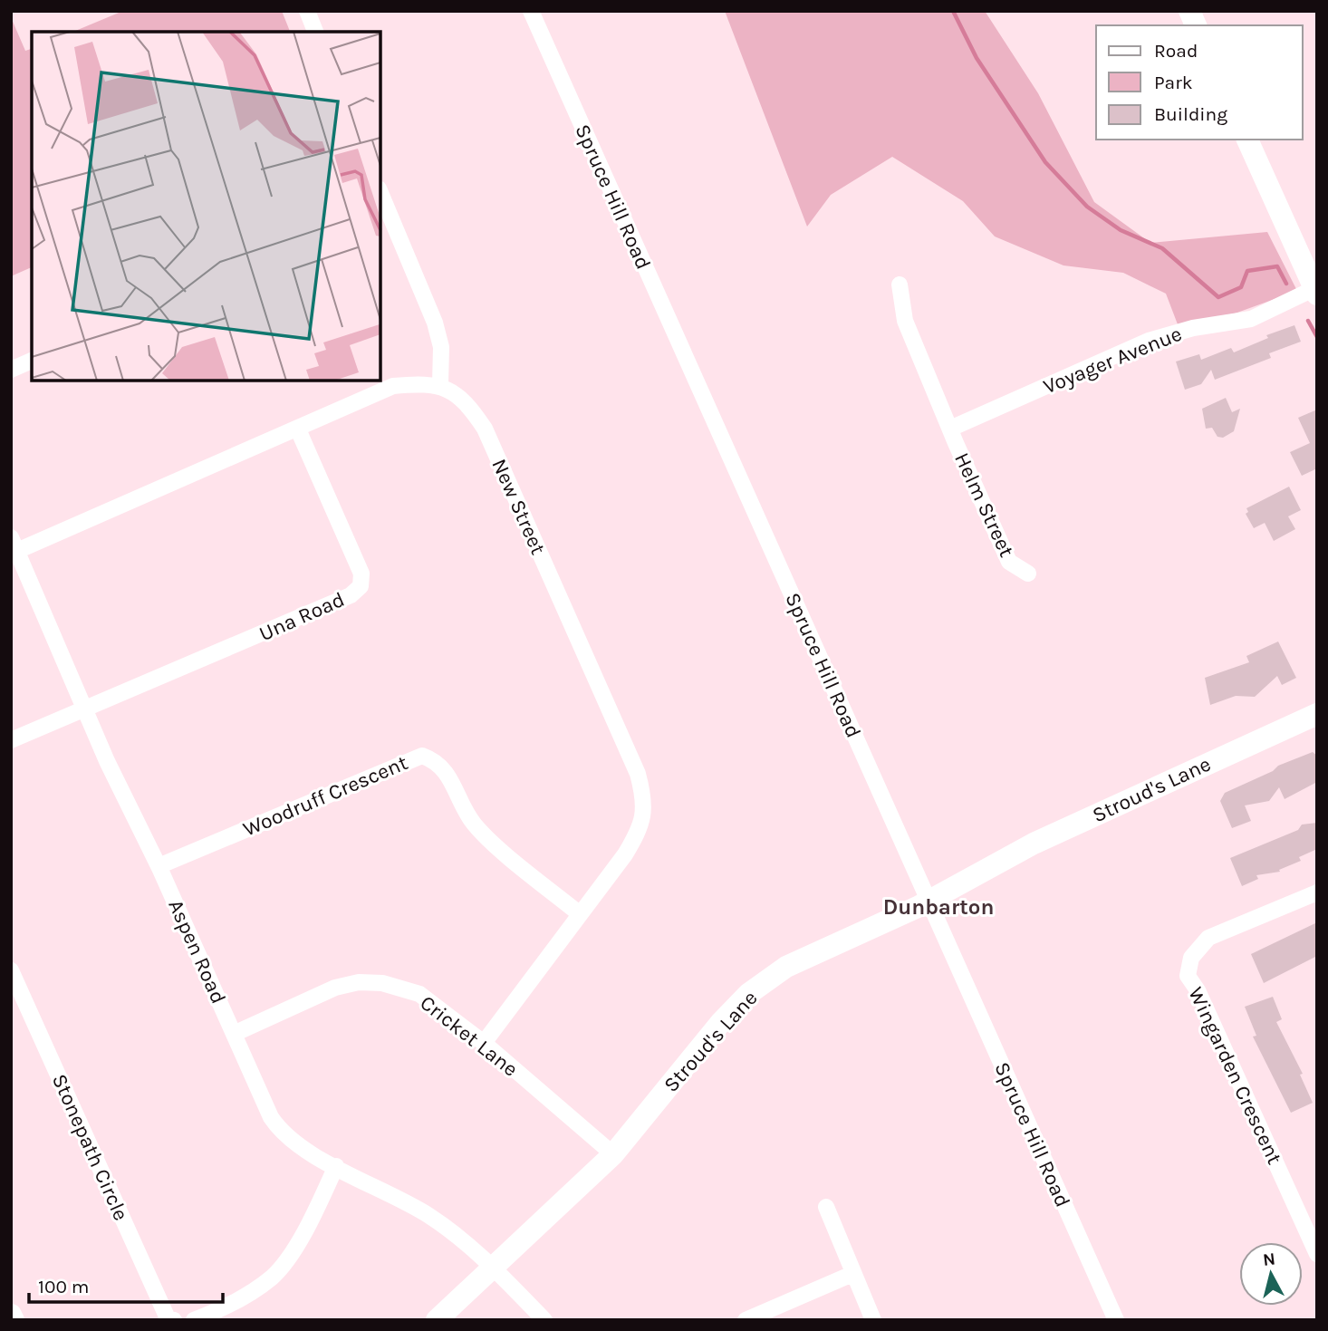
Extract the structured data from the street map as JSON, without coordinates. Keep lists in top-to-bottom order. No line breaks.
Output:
{"streets":{"street":["Spruce Hill Road","Voyager Avenue","Helm Street","New Street","Una Road","Stroud's Lane","Woodruff Crescent","Aspen Road","Cricket Lane","Wingarden Crescent","Stonepath Circle"]},"crossings":[["Spruce Hill Road","Stroud's Lane"],["Voyager Avenue","Helm Street"],["New Street","Woodruff Crescent"],["New Street","Cricket Lane"],["Una Road","Aspen Road"],["Stroud's Lane","Aspen Road"],["Stroud's Lane","Cricket Lane"],["Woodruff Crescent","Aspen Road"],["Aspen Road","Cricket Lane"]],"districts":["Dunbarton"],"legend":["Road","Park","Building"],"scale_bar":"100 m","north":"top"}
